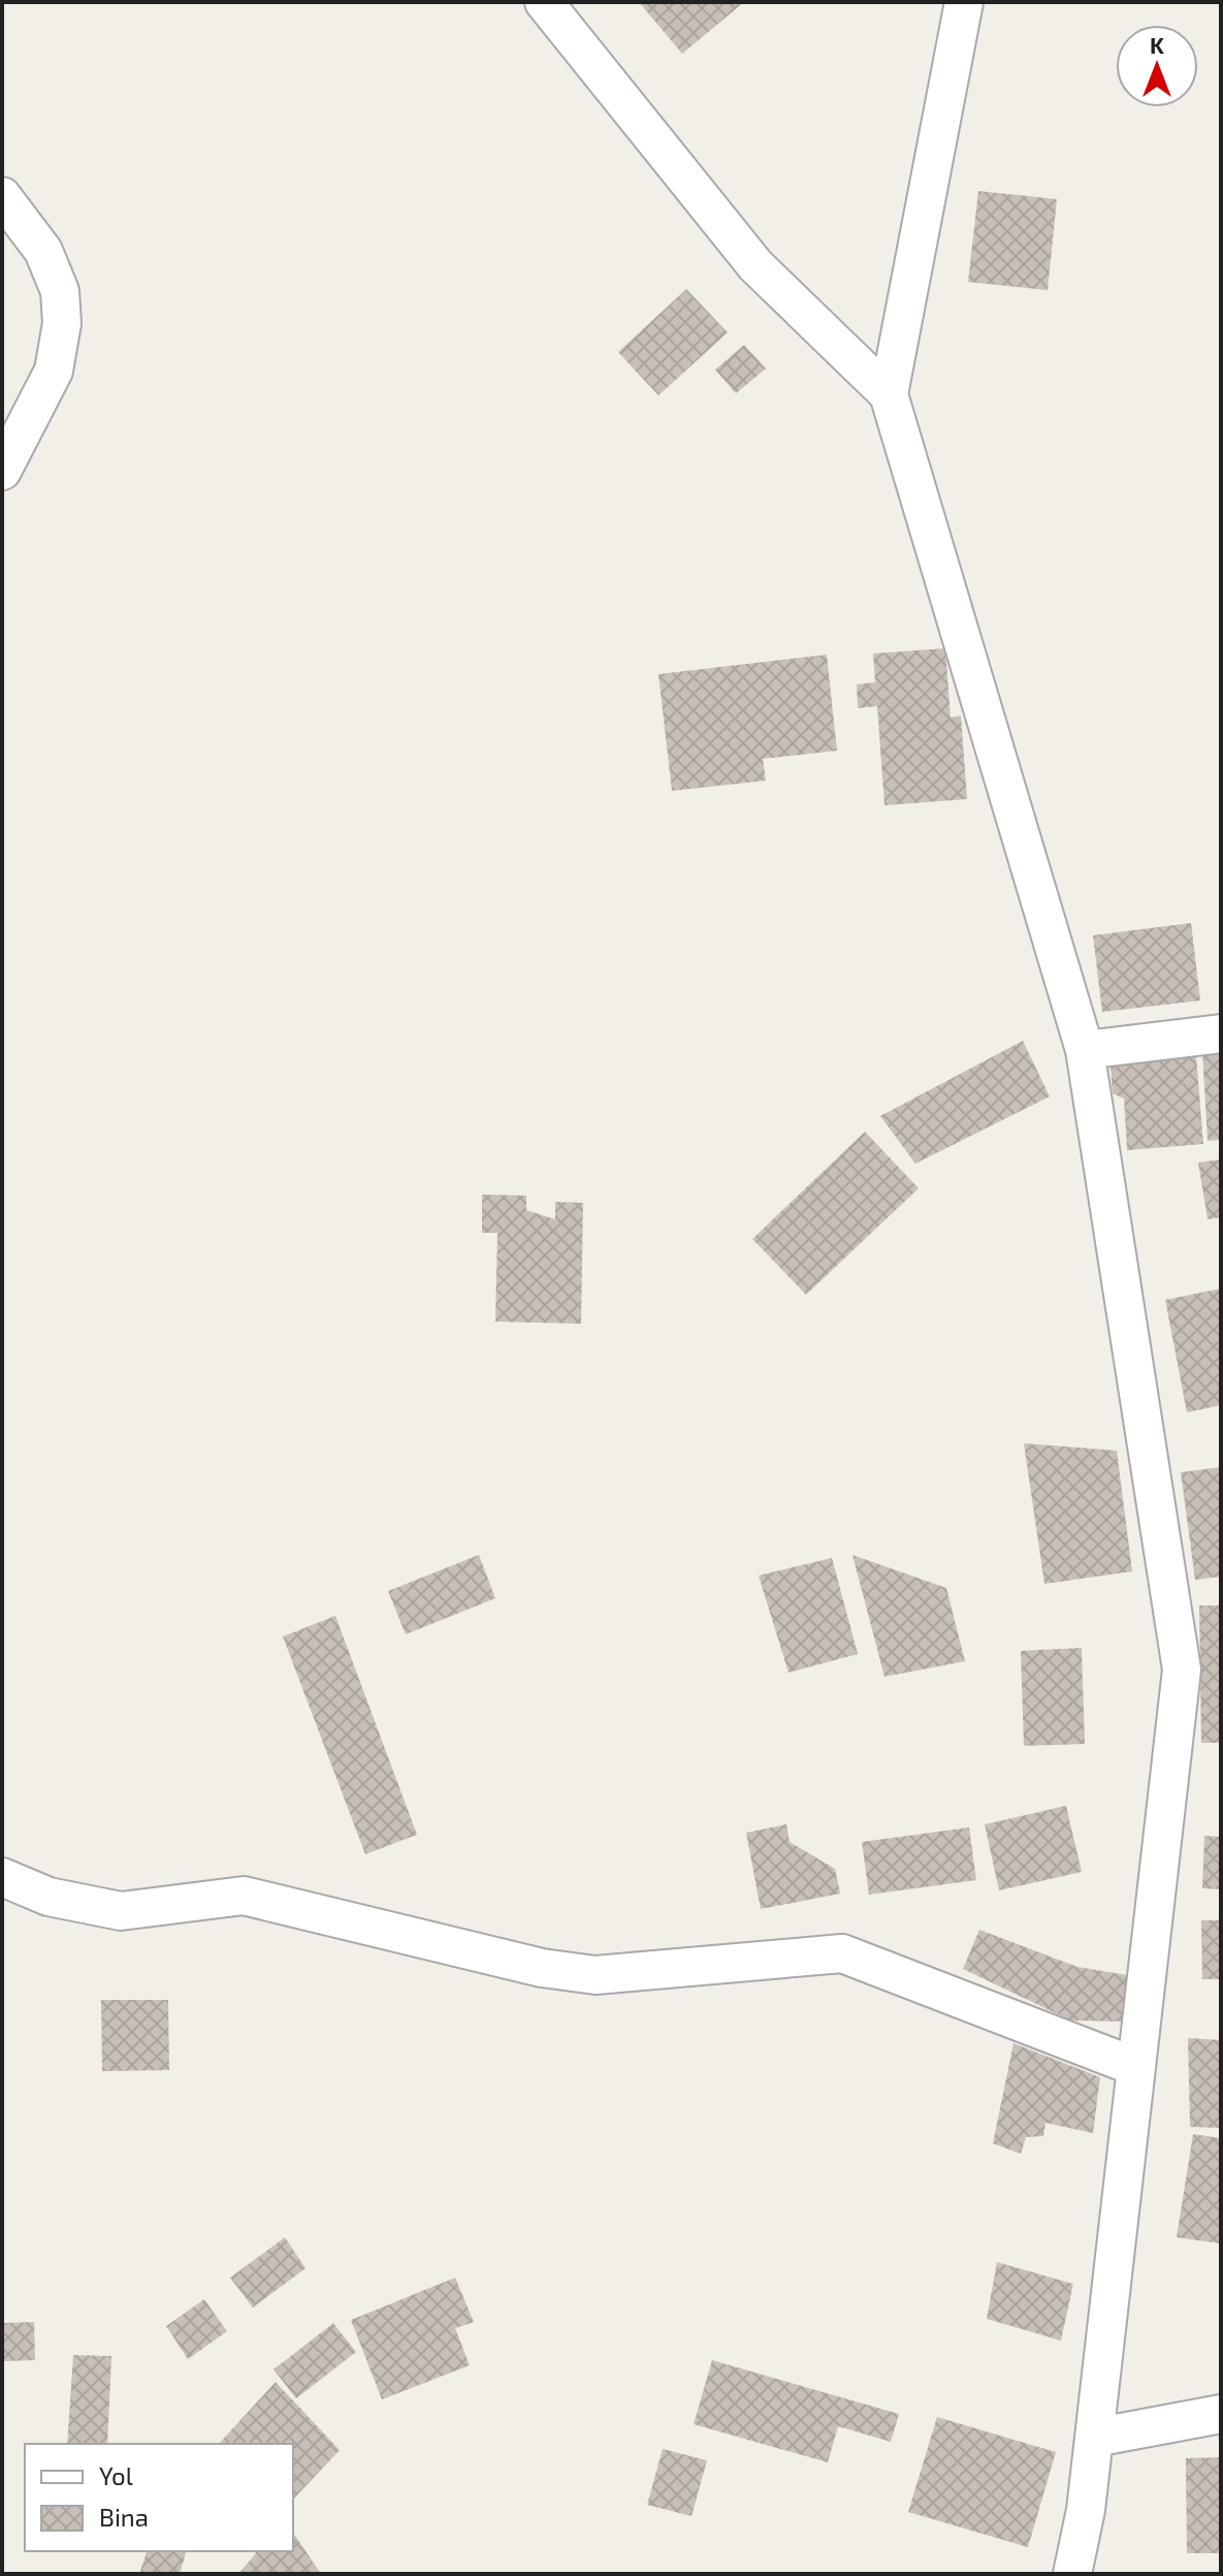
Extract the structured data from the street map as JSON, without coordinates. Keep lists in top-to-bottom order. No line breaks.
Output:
{"legend":["Yol","Bina"],"north":"top"}
